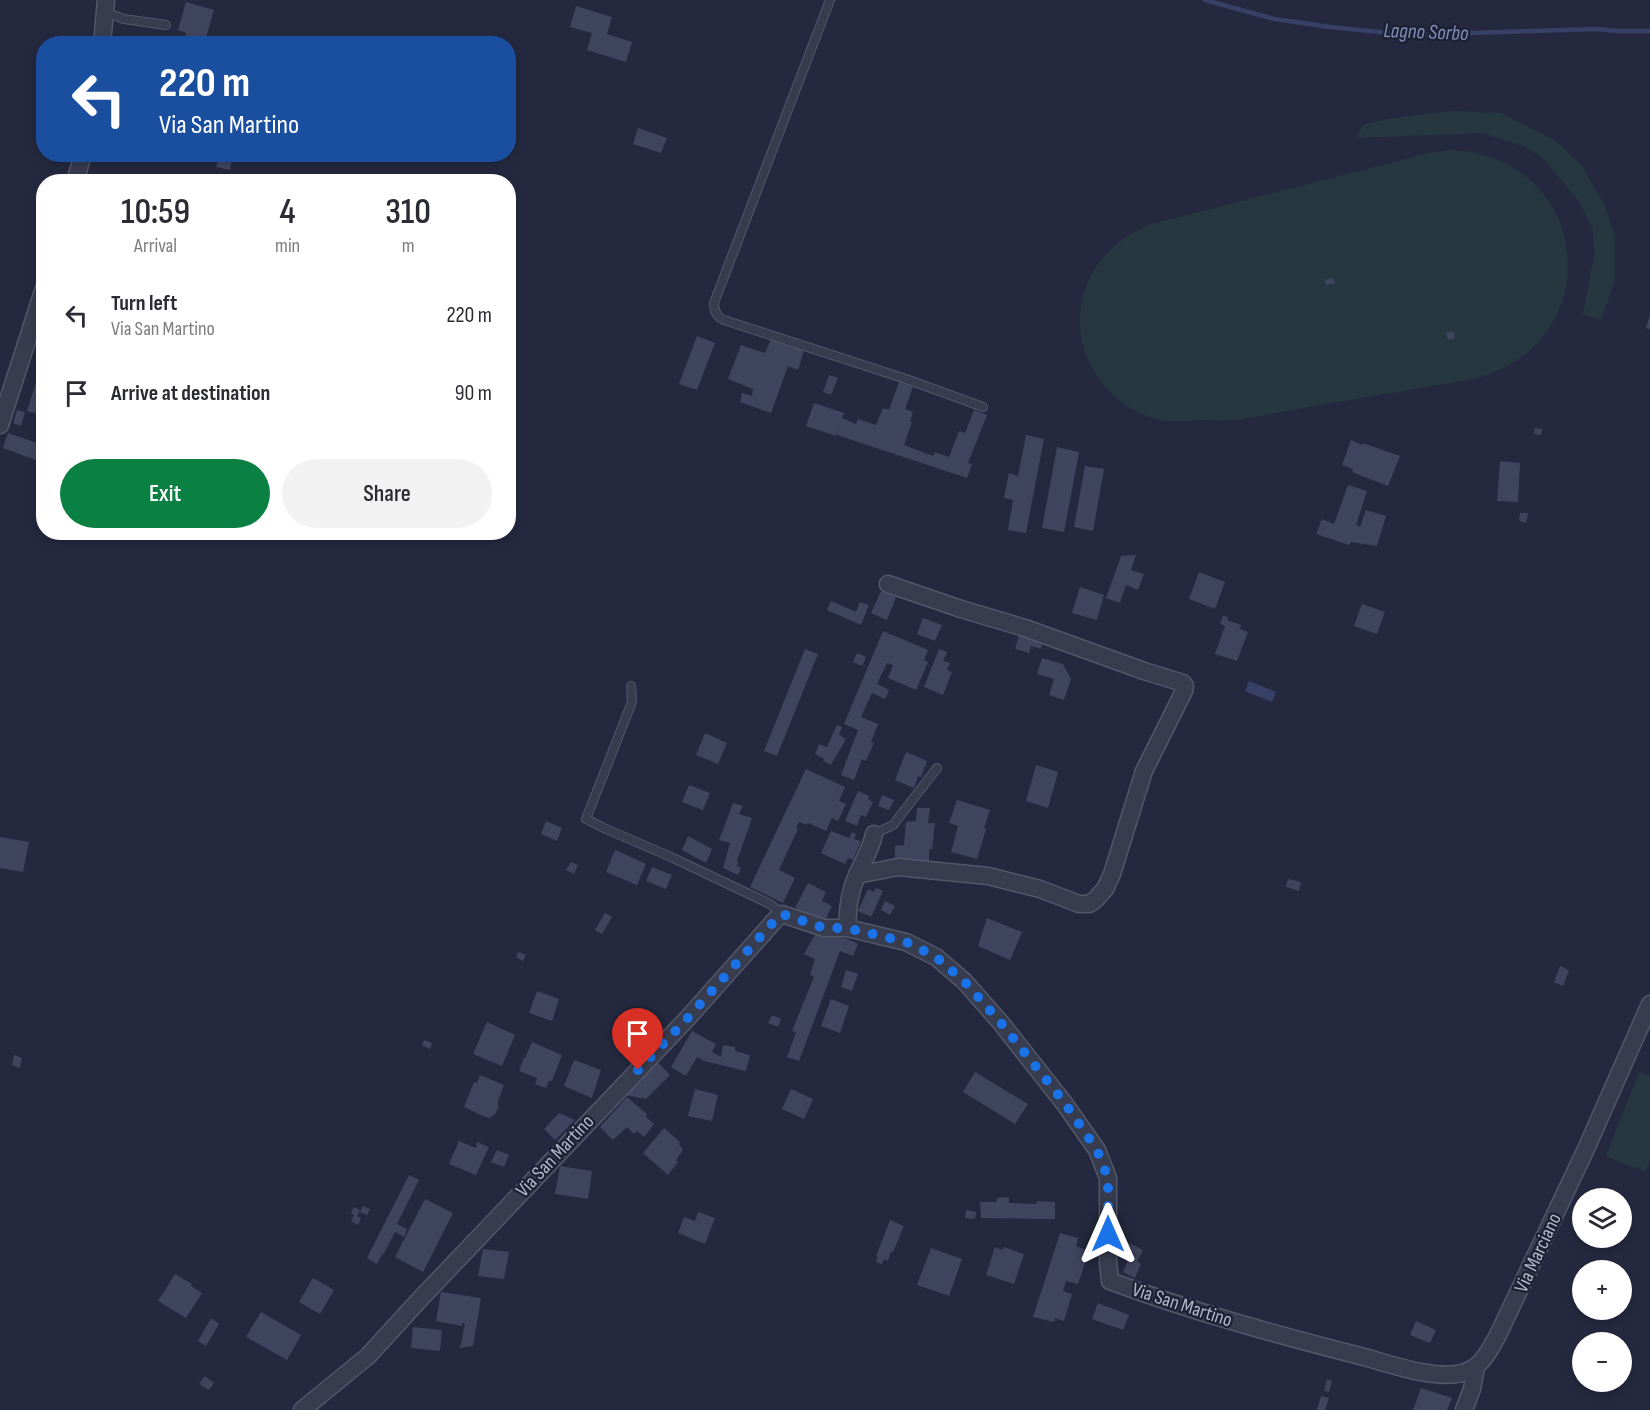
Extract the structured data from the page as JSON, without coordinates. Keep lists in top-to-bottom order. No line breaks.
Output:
{"streets":{"street":["Via San Martino","Via Marciano"]},"crossings":[["Via San Martino","Via Marciano"]],"water":["Lagno Sorbo"],"page":{"turn":["220 m","Via San Martino"],"eta":["10:59","Arrival","4","min","310","m"],"list":[{"name":"Turn left","note":"Via San Martino","value":"220 m"},{"name":"Arrive at destination","value":"90 m"}],"buttons":["Exit","Share"],"map_buttons":["+","−"]}}
